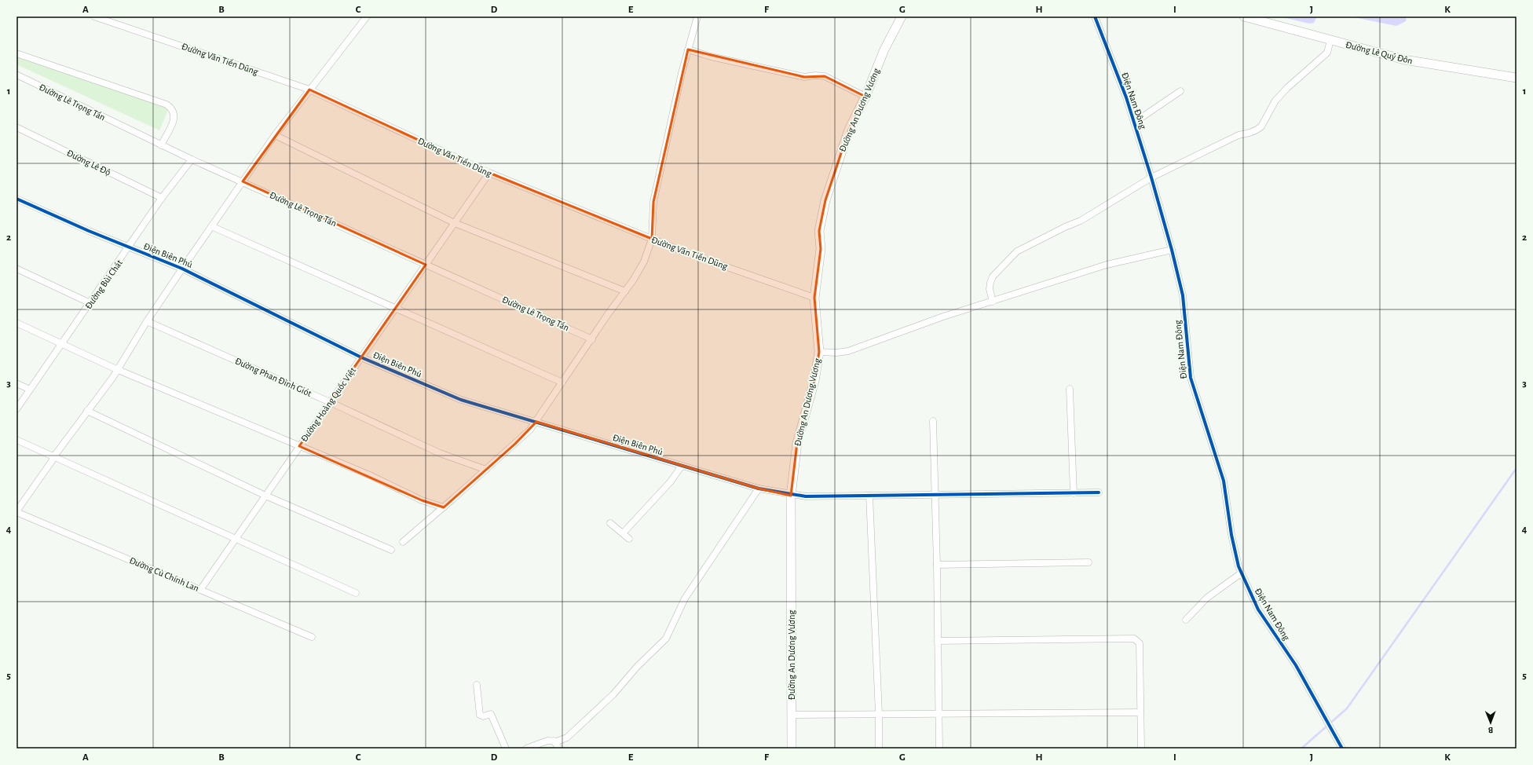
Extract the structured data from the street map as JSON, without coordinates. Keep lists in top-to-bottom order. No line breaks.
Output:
{"streets":{"main road":["Đường Lê Quý Đôn","Đường An Dương Vương"],"street":["Đường Văn Tiến Dũng","Điện Nam Đông","Đường Lê Trọng Tấn","Đường Lê Độ","Điện Biên Phủ","Đường Bùi Chát","Đường Phan Đình Giót","Đường Hoàng Quốc Việt","Đường Cù Chính Lan"]},"crossings":[["Đường Văn Tiến Dũng","Đường An Dương Vương"],["Đường Văn Tiến Dũng","Đường Hoàng Quốc Việt"],["Đường Lê Trọng Tấn","Đường Bùi Chát"],["Đường Lê Trọng Tấn","Đường Hoàng Quốc Việt"],["Đường An Dương Vương","Điện Biên Phủ"],["Đường Lê Độ","Đường Bùi Chát"],["Điện Biên Phủ","Đường Bùi Chát"],["Điện Biên Phủ","Đường Hoàng Quốc Việt"],["Đường Phan Đình Giót","Đường Hoàng Quốc Việt"],["Đường Hoàng Quốc Việt","Đường Cù Chính Lan"]],"north":"bottom","grid":{"columns":["A","B","C","D","E","F","G","H","I","J","K"],"rows":["1","2","3","4","5"]}}
